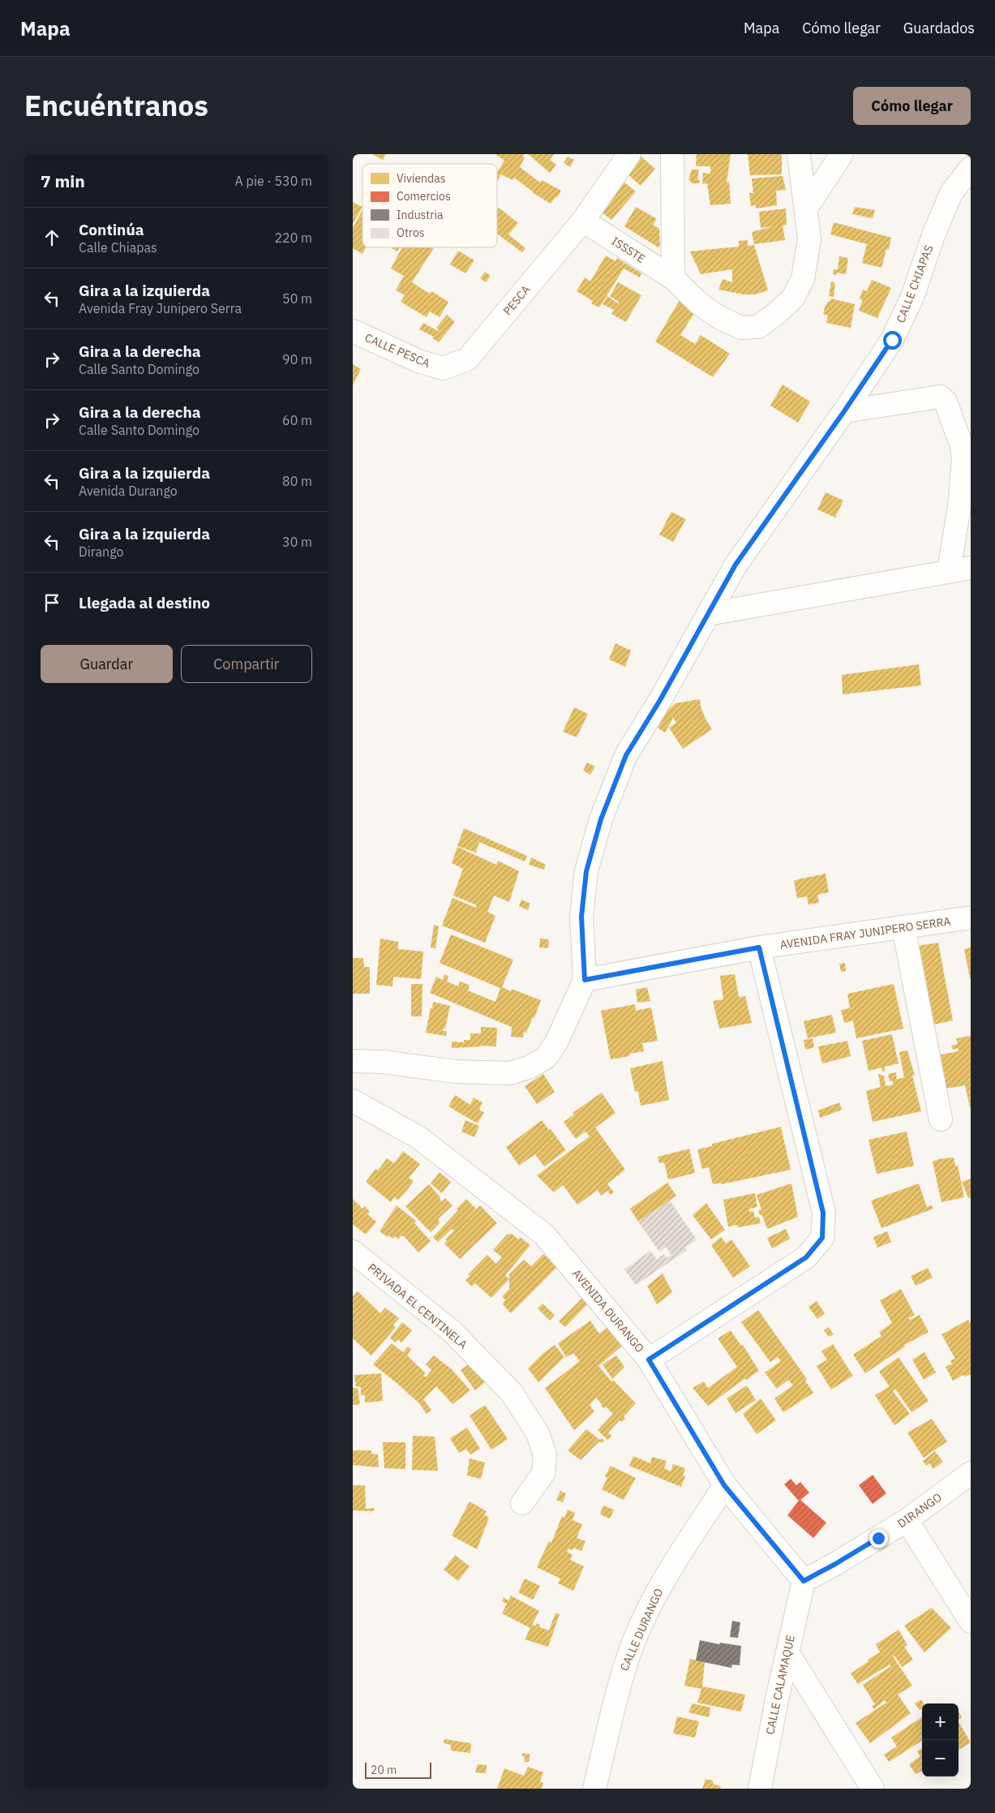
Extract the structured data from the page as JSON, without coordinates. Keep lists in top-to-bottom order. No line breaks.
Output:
{"streets":{"street":["ISSSTE","CALLE CHIAPAS","PESCA","CALLE PESCA","AVENIDA FRAY JUNIPERO SERRA","PRIVADA EL CENTINELA","AVENIDA DURANGO","DIRANGO","CALLE DURANGO","CALLE CALAMAQUE"]},"crossings":[["ISSSTE","PESCA"],["CALLE CHIAPAS","AVENIDA FRAY JUNIPERO SERRA"],["PESCA","CALLE PESCA"],["AVENIDA DURANGO","DIRANGO"],["AVENIDA DURANGO","CALLE DURANGO"],["AVENIDA DURANGO","CALLE CALAMAQUE"],["DIRANGO","CALLE CALAMAQUE"]],"legend":["Viviendas","Comercios","Industria","Otros"],"scale_bar":"20 m","page":{"header":"Mapa","nav":["Mapa","Cómo llegar","Guardados"],"title":"Encuéntranos","buttons":["Cómo llegar",["Guardar","Compartir"]],"heading":["7 min","A pie · 530 m"],"list":[["Continúa","Calle Chiapas","220 m"],["Gira a la izquierda","Avenida Fray Junipero Serra","50 m"],["Gira a la derecha","Calle Santo Domingo","90 m"],["Gira a la derecha","Calle Santo Domingo","60 m"],["Gira a la izquierda","Avenida Durango","80 m"],["Gira a la izquierda","Dirango","30 m"],"Llegada al destino"],"map_buttons":["+","−"],"scale":"20 m"}}
